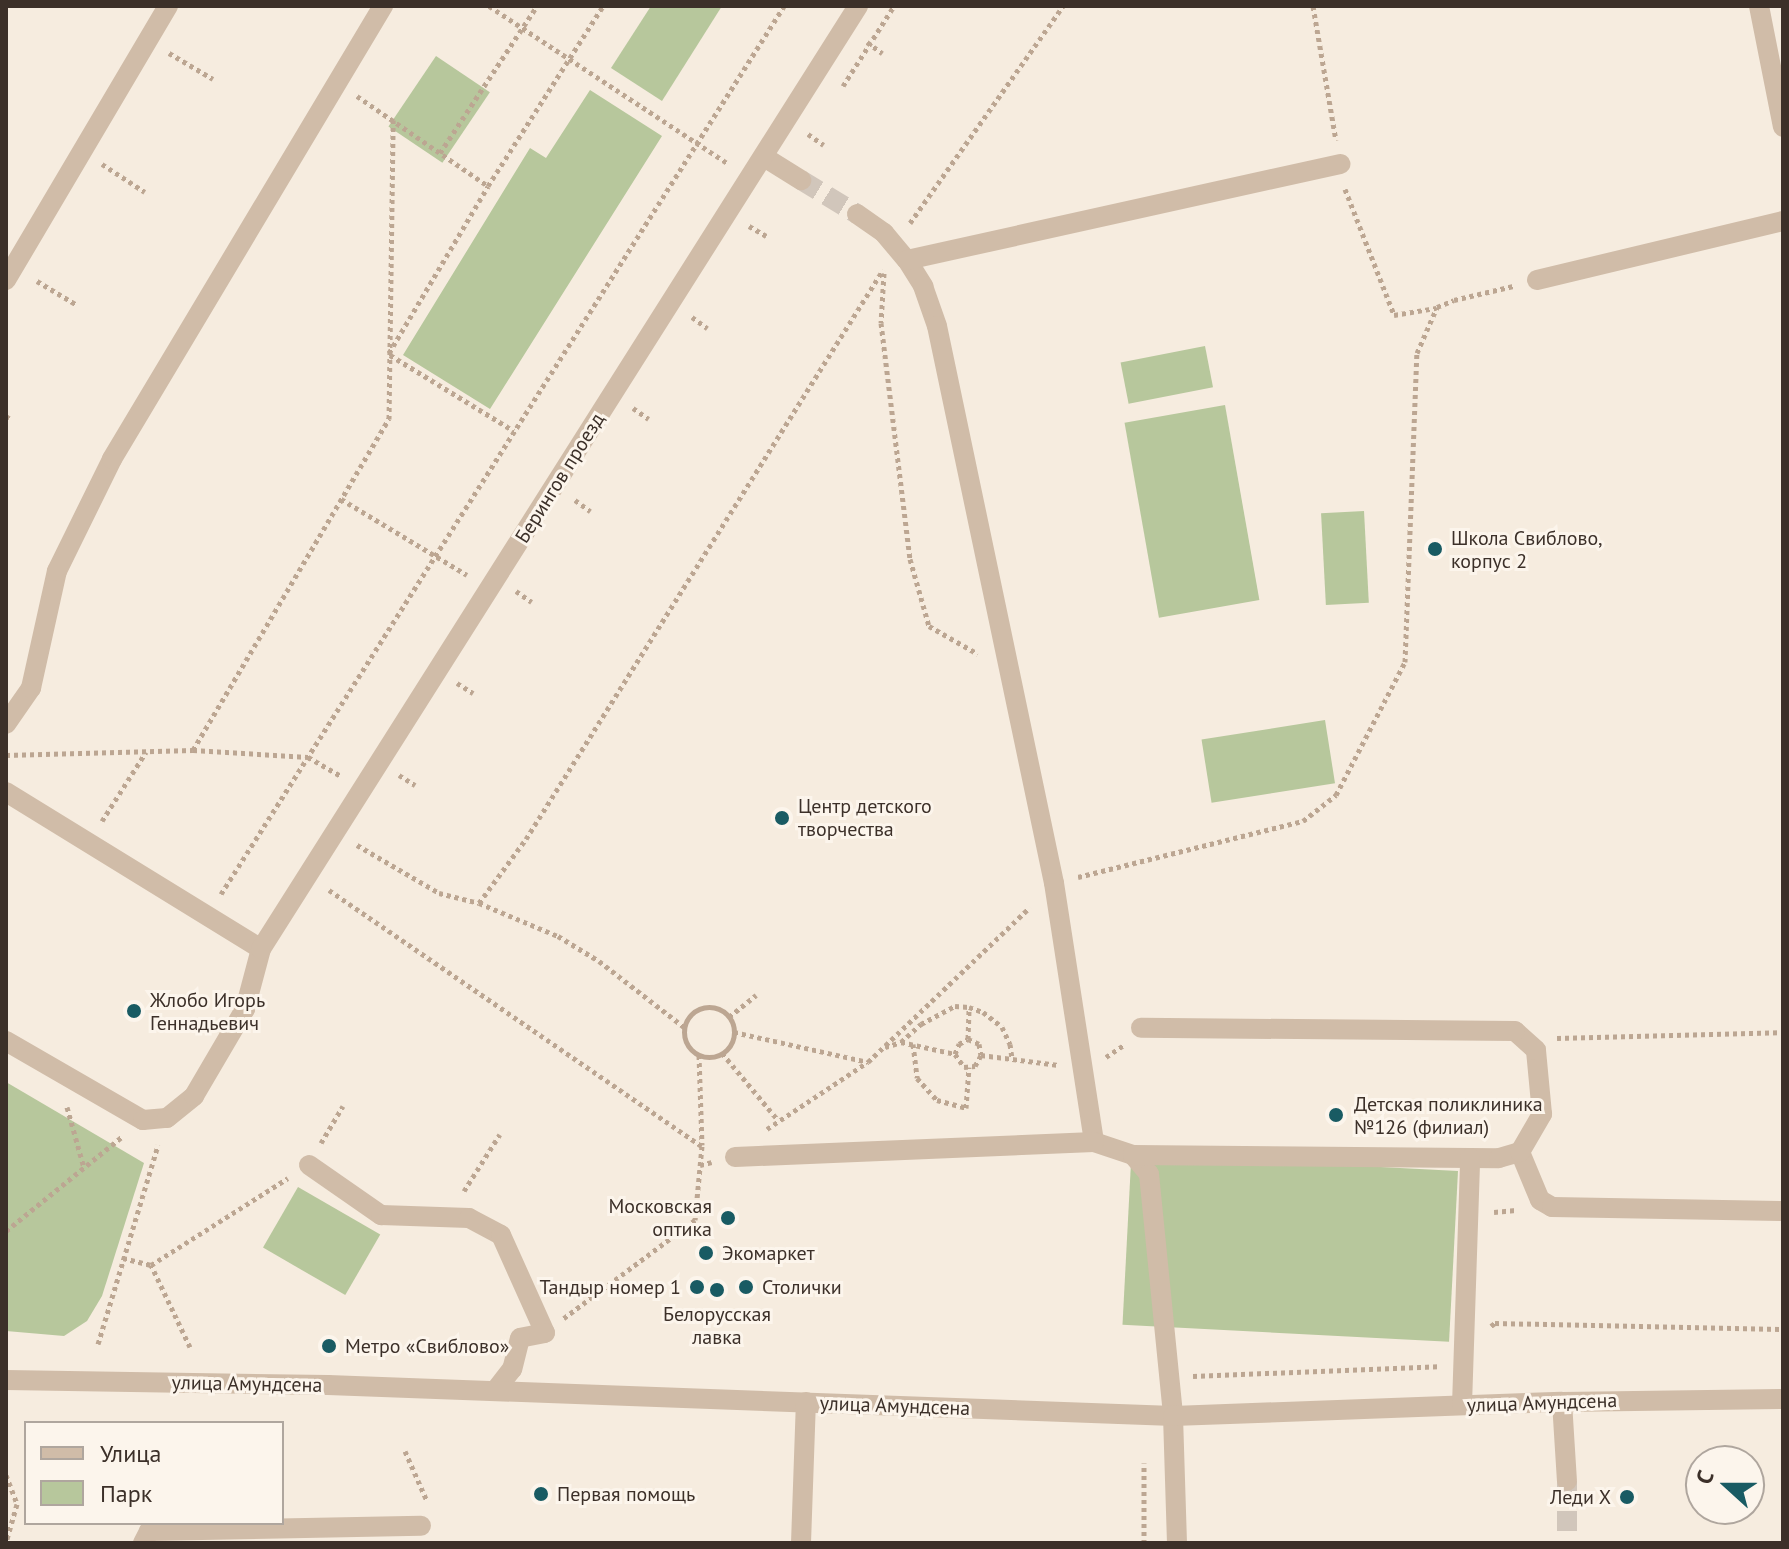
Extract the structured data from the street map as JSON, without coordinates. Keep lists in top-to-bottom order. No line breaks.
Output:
{"streets":{"street":["Берингов проезд","улица Амундсена"]},"places":["Школа Свиблово, корпус 2","Центр детского творчества","Жлобо Игорь Геннадьевич","Детская поликлиника №126 (филиал)","Московская оптика","Экомаркет","Тандыр номер 1","Столички","Белорусская лавка","Метро «Свиблово»","Первая помощь","Леди Х"],"legend":["Улица","Парк"],"north":"left"}
